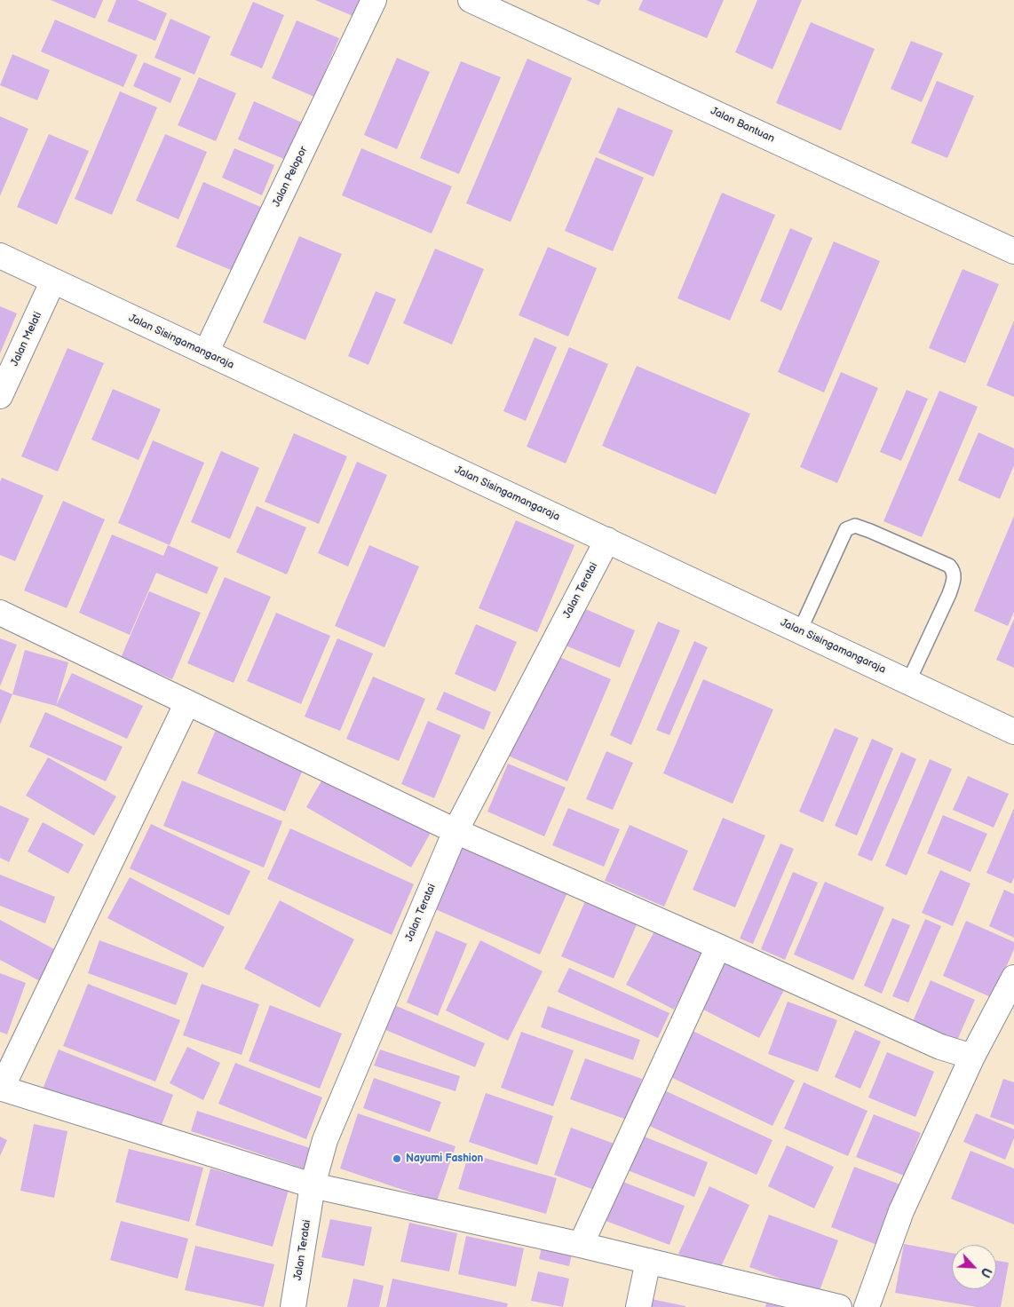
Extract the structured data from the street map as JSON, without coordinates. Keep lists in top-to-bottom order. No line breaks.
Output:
{"streets":{"main road":["Jalan Bantuan","Jalan Pelopor","Jalan Melati","Jalan Sisingamangaraja","Jalan Teratai"]},"crossings":[["Jalan Pelopor","Jalan Sisingamangaraja"],["Jalan Melati","Jalan Sisingamangaraja"],["Jalan Sisingamangaraja","Jalan Teratai"]],"places":["Nayumi Fashion"],"north":"bottom right"}
